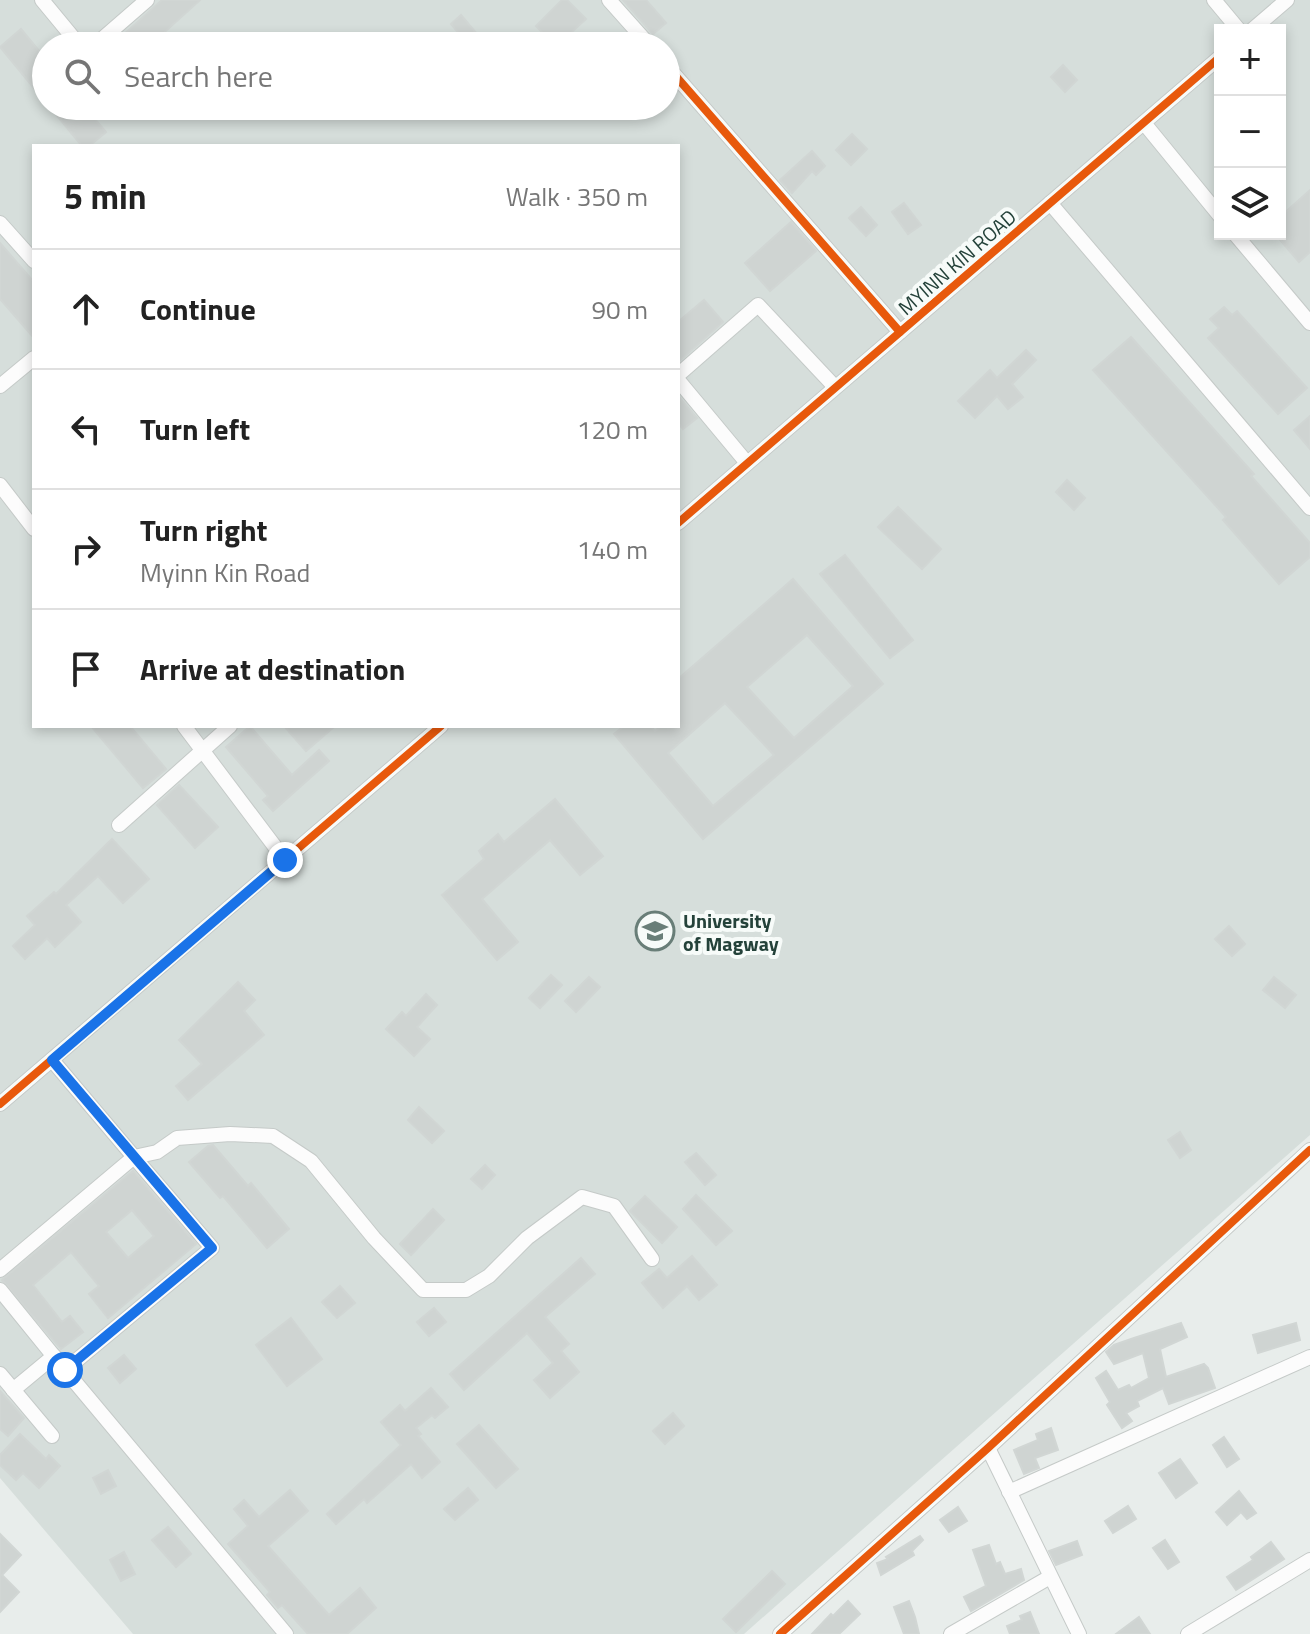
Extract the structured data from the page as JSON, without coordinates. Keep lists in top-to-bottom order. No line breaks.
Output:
{"streets":{"street":["MYINN KIN ROAD"]},"places":{"school or university":["University of Magway"]},"page":{"map_buttons":["+","−"],"search":"Search here","heading":["5 min","Walk · 350 m"],"list":[["Continue","90 m"],["Turn left","120 m"],["Turn right","Myinn Kin Road","140 m"],"Arrive at destination"]}}
